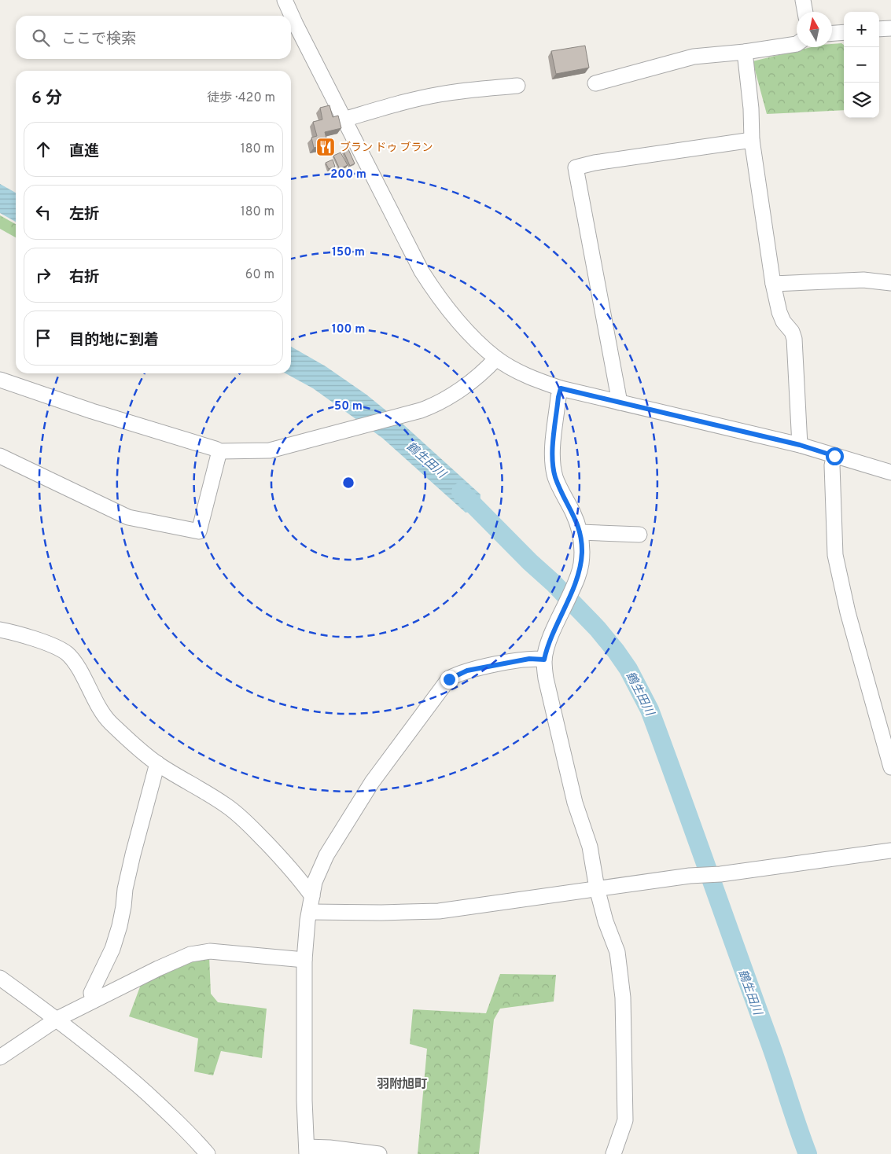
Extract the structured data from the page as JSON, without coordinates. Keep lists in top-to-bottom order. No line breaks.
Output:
{"districts":["羽附旭町"],"water":["鶴生田川"],"places":{"restaurant":["ブラン ドゥ ブラン"]},"north":"top","page":{"map_buttons":["+","−"],"search":"ここで検索","heading":["6 分","徒歩 · 420 m"],"list":[["直進","180 m"],["左折","180 m"],["右折","60 m"],"目的地に到着"]},"rings":["200 m","150 m","100 m","50 m"]}
